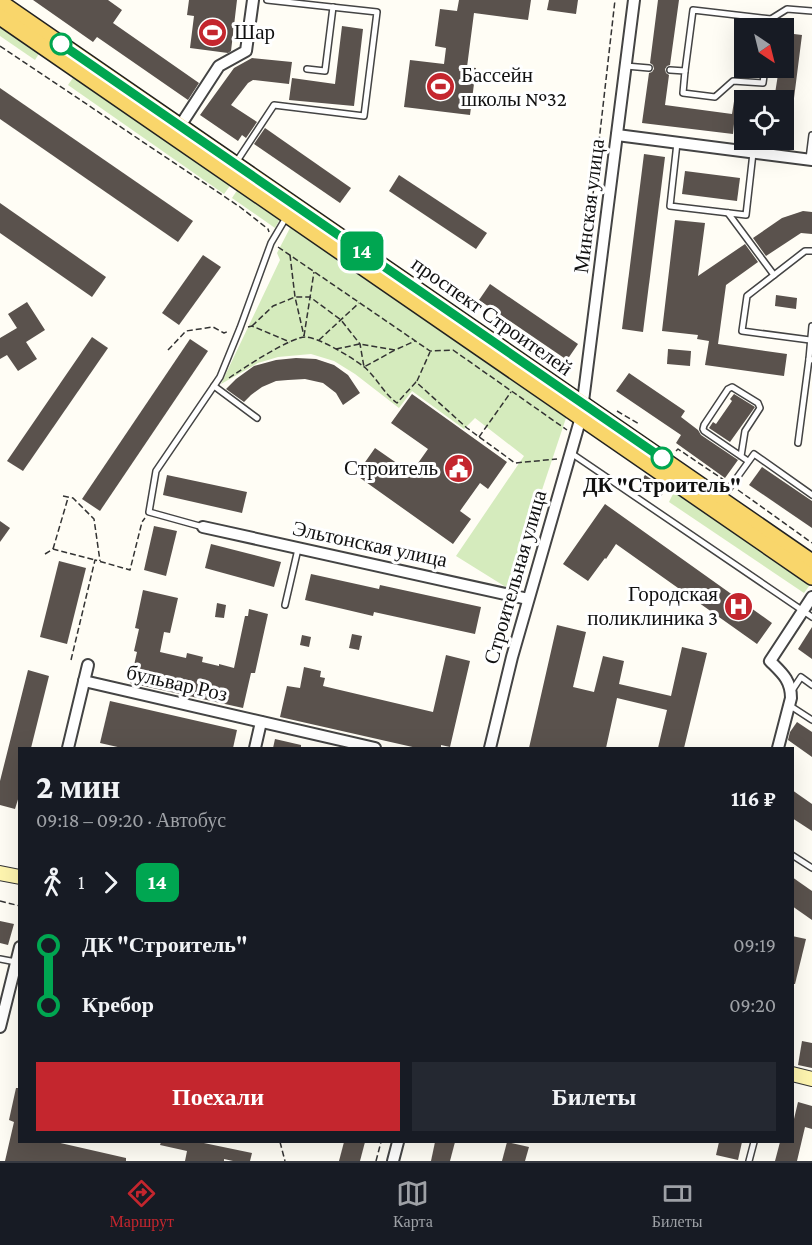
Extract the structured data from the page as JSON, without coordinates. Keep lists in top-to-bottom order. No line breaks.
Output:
{"streets":{"main road":["проспект Строителей"],"street":["Минская улица","Эльтонская улица","Строительная улица","бульвар Роз"]},"crossings":[["Минская улица","проспект Строителей"],["Минская улица","Строительная улица"],["проспект Строителей","Строительная улица"],["Эльтонская улица","Строительная улица"]],"places":{"sports":["Шар","Бассейн школы №32"],"other":["ДК \"Строитель\""],"public building":["Строитель"],"hospital":["Городская поликлиника 3"]},"lines":["bus line 14"],"north":"bottom right","page":{"on_map":"14","heading":["2 мин","09:18 – 09:20 · Автобус","116 ₽"],"legs":["1","14"],"list":[{"name":"ДК \"Строитель\"","value":"09:19"},{"name":"Кребор","value":"09:20"}],"buttons":["Поехали","Билеты"],"tabs":["Маршрут","Карта","Билеты"]}}
